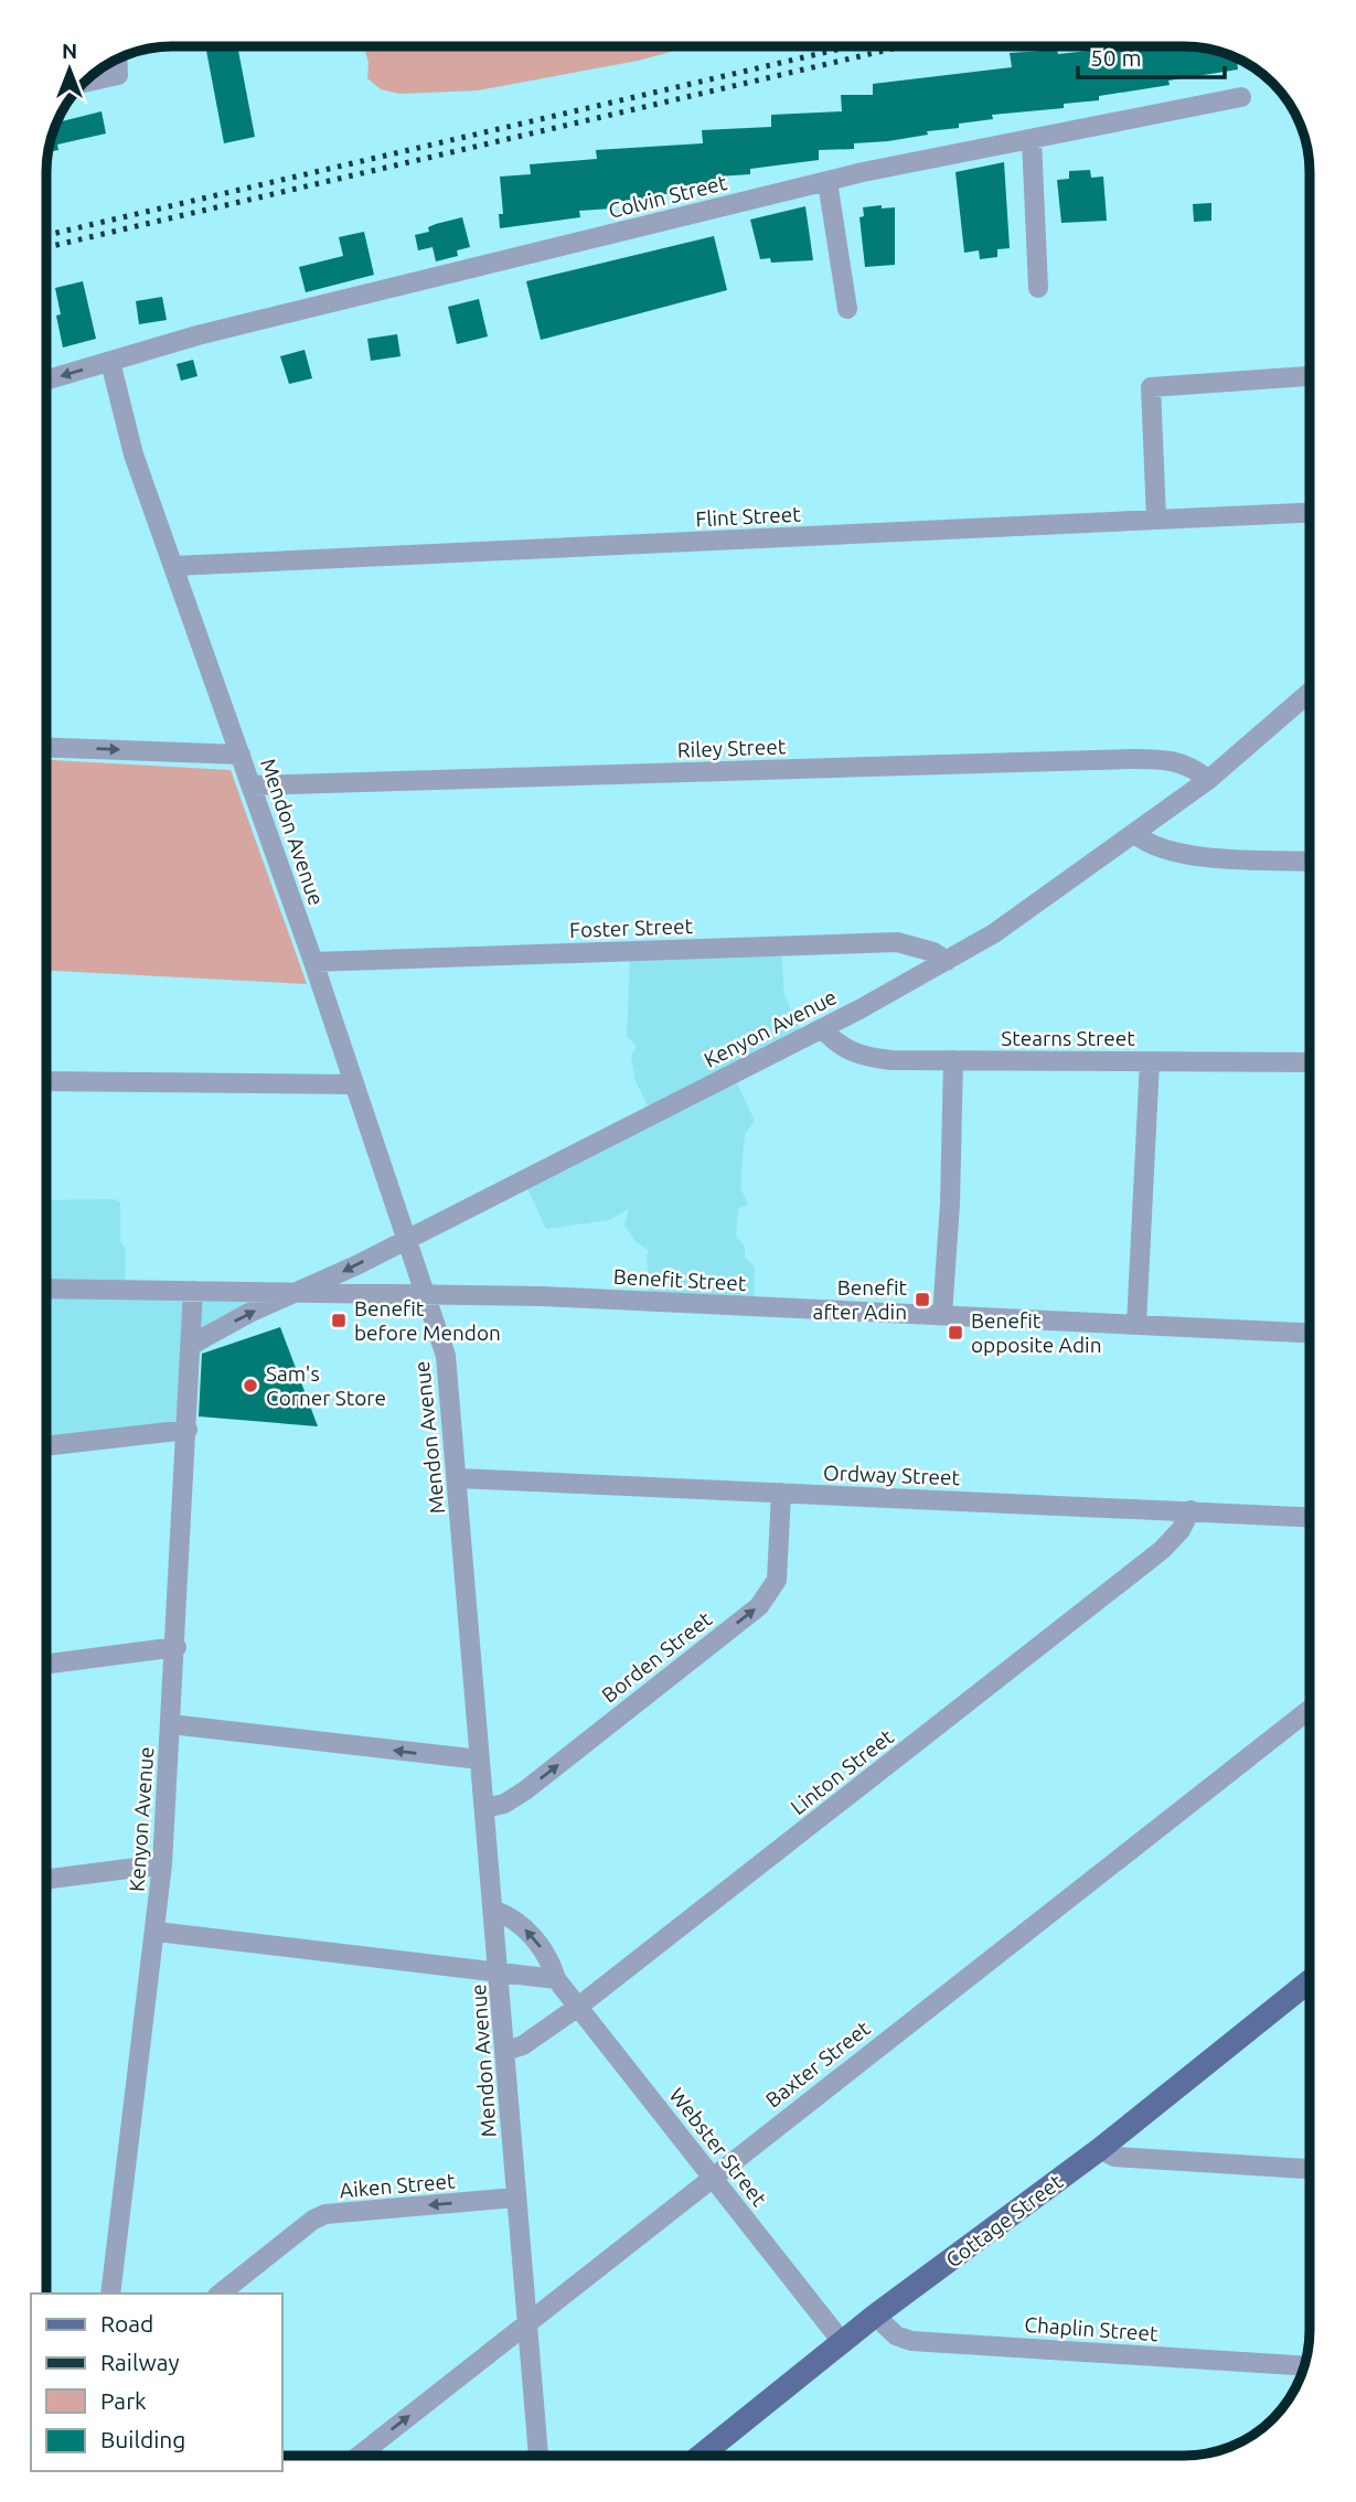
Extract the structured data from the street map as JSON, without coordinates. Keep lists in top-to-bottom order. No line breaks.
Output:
{"streets":{"main road":["Cottage Street"],"street":["Colvin Street","Flint Street","Riley Street","Mendon Avenue","Foster Street","Kenyon Avenue","Stearns Street","Benefit Street","Ordway Street","Borden Street","Linton Street","Baxter Street","Webster Street","Aiken Street","Chaplin Street"]},"crossings":[["Colvin Street","Mendon Avenue"],["Flint Street","Mendon Avenue"],["Riley Street","Mendon Avenue"],["Riley Street","Kenyon Avenue"],["Mendon Avenue","Foster Street"],["Mendon Avenue","Kenyon Avenue"],["Mendon Avenue","Benefit Street"],["Mendon Avenue","Ordway Street"],["Mendon Avenue","Borden Street"],["Mendon Avenue","Linton Street"],["Mendon Avenue","Baxter Street"],["Mendon Avenue","Webster Street"],["Mendon Avenue","Aiken Street"],["Foster Street","Kenyon Avenue"],["Kenyon Avenue","Stearns Street"],["Kenyon Avenue","Benefit Street"],["Ordway Street","Borden Street"],["Ordway Street","Linton Street"],["Linton Street","Webster Street"],["Baxter Street","Webster Street"],["Webster Street","Cottage Street"],["Cottage Street","Chaplin Street"]],"one_way":["Borden Street","Aiken Street"],"places":{"transit":["Benefit after Adin","Benefit before Mendon","Benefit opposite Adin"],"other":["Sam's Corner Store"]},"legend":["Road","Railway","Park","Building"],"scale_bar":"50 m","north":"top"}
